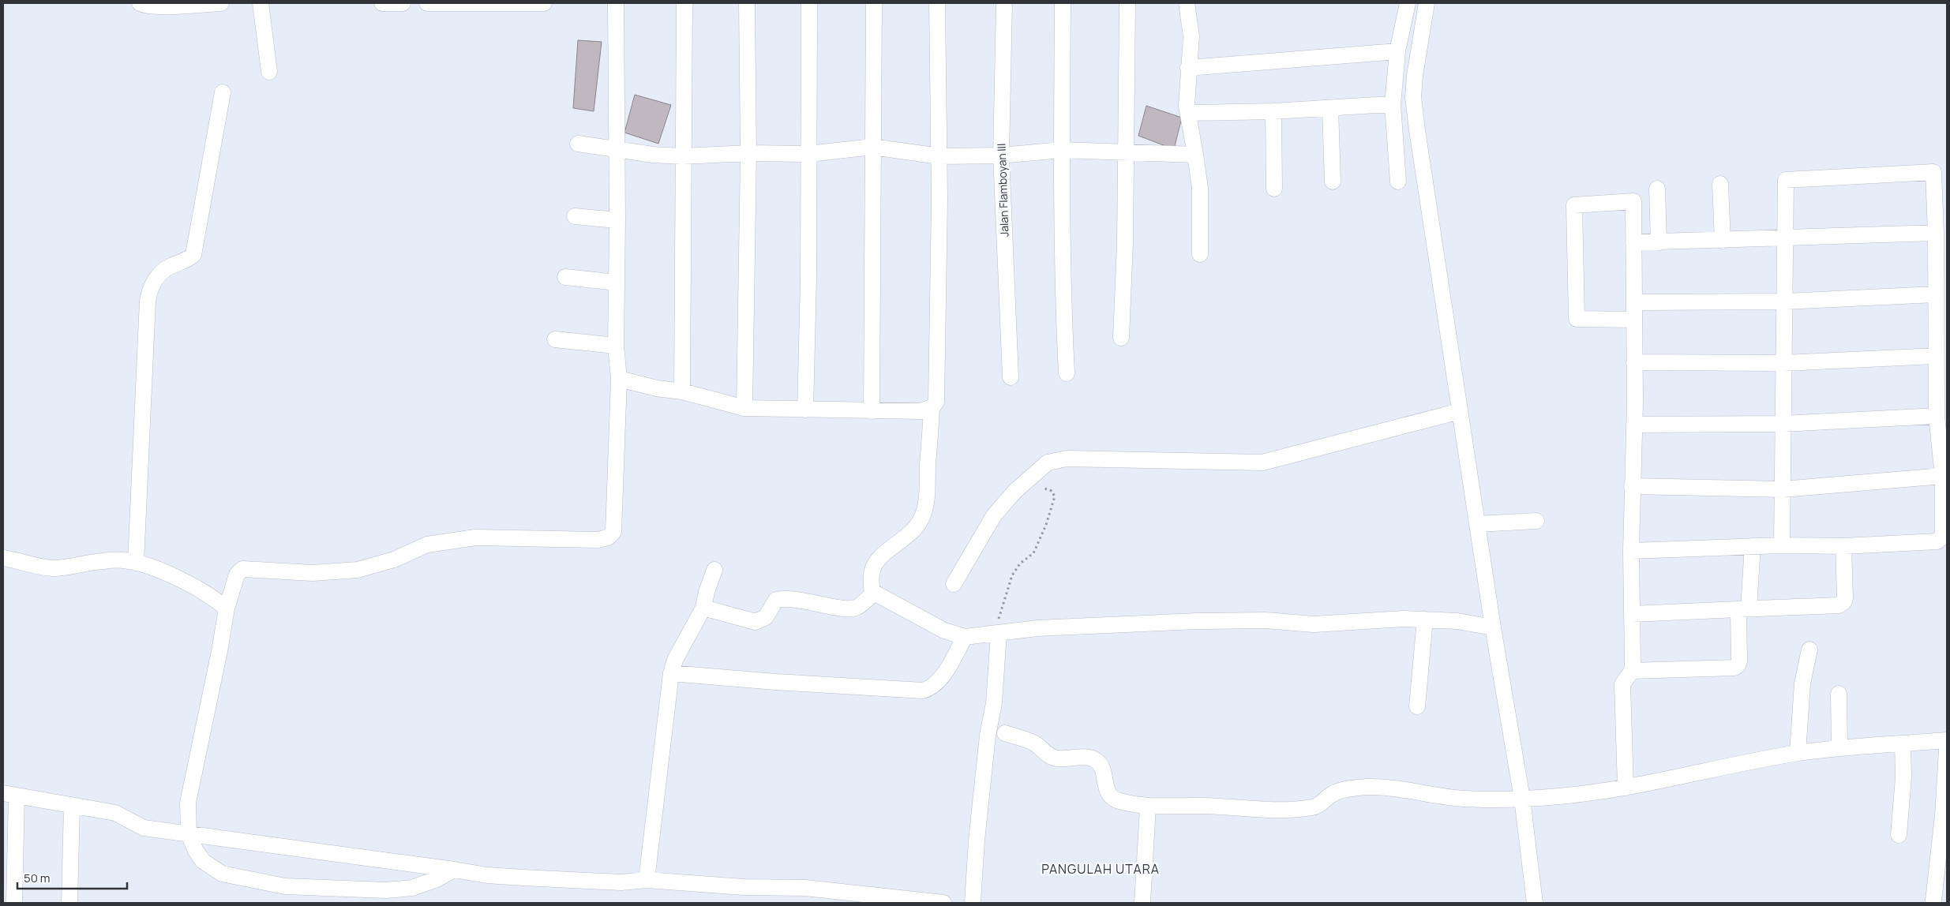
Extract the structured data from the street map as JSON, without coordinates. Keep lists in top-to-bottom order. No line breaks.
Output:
{"streets":{"street":["Jalan Flamboyan III"]},"districts":["PANGULAH UTARA"],"scale_bar":"50 m"}
